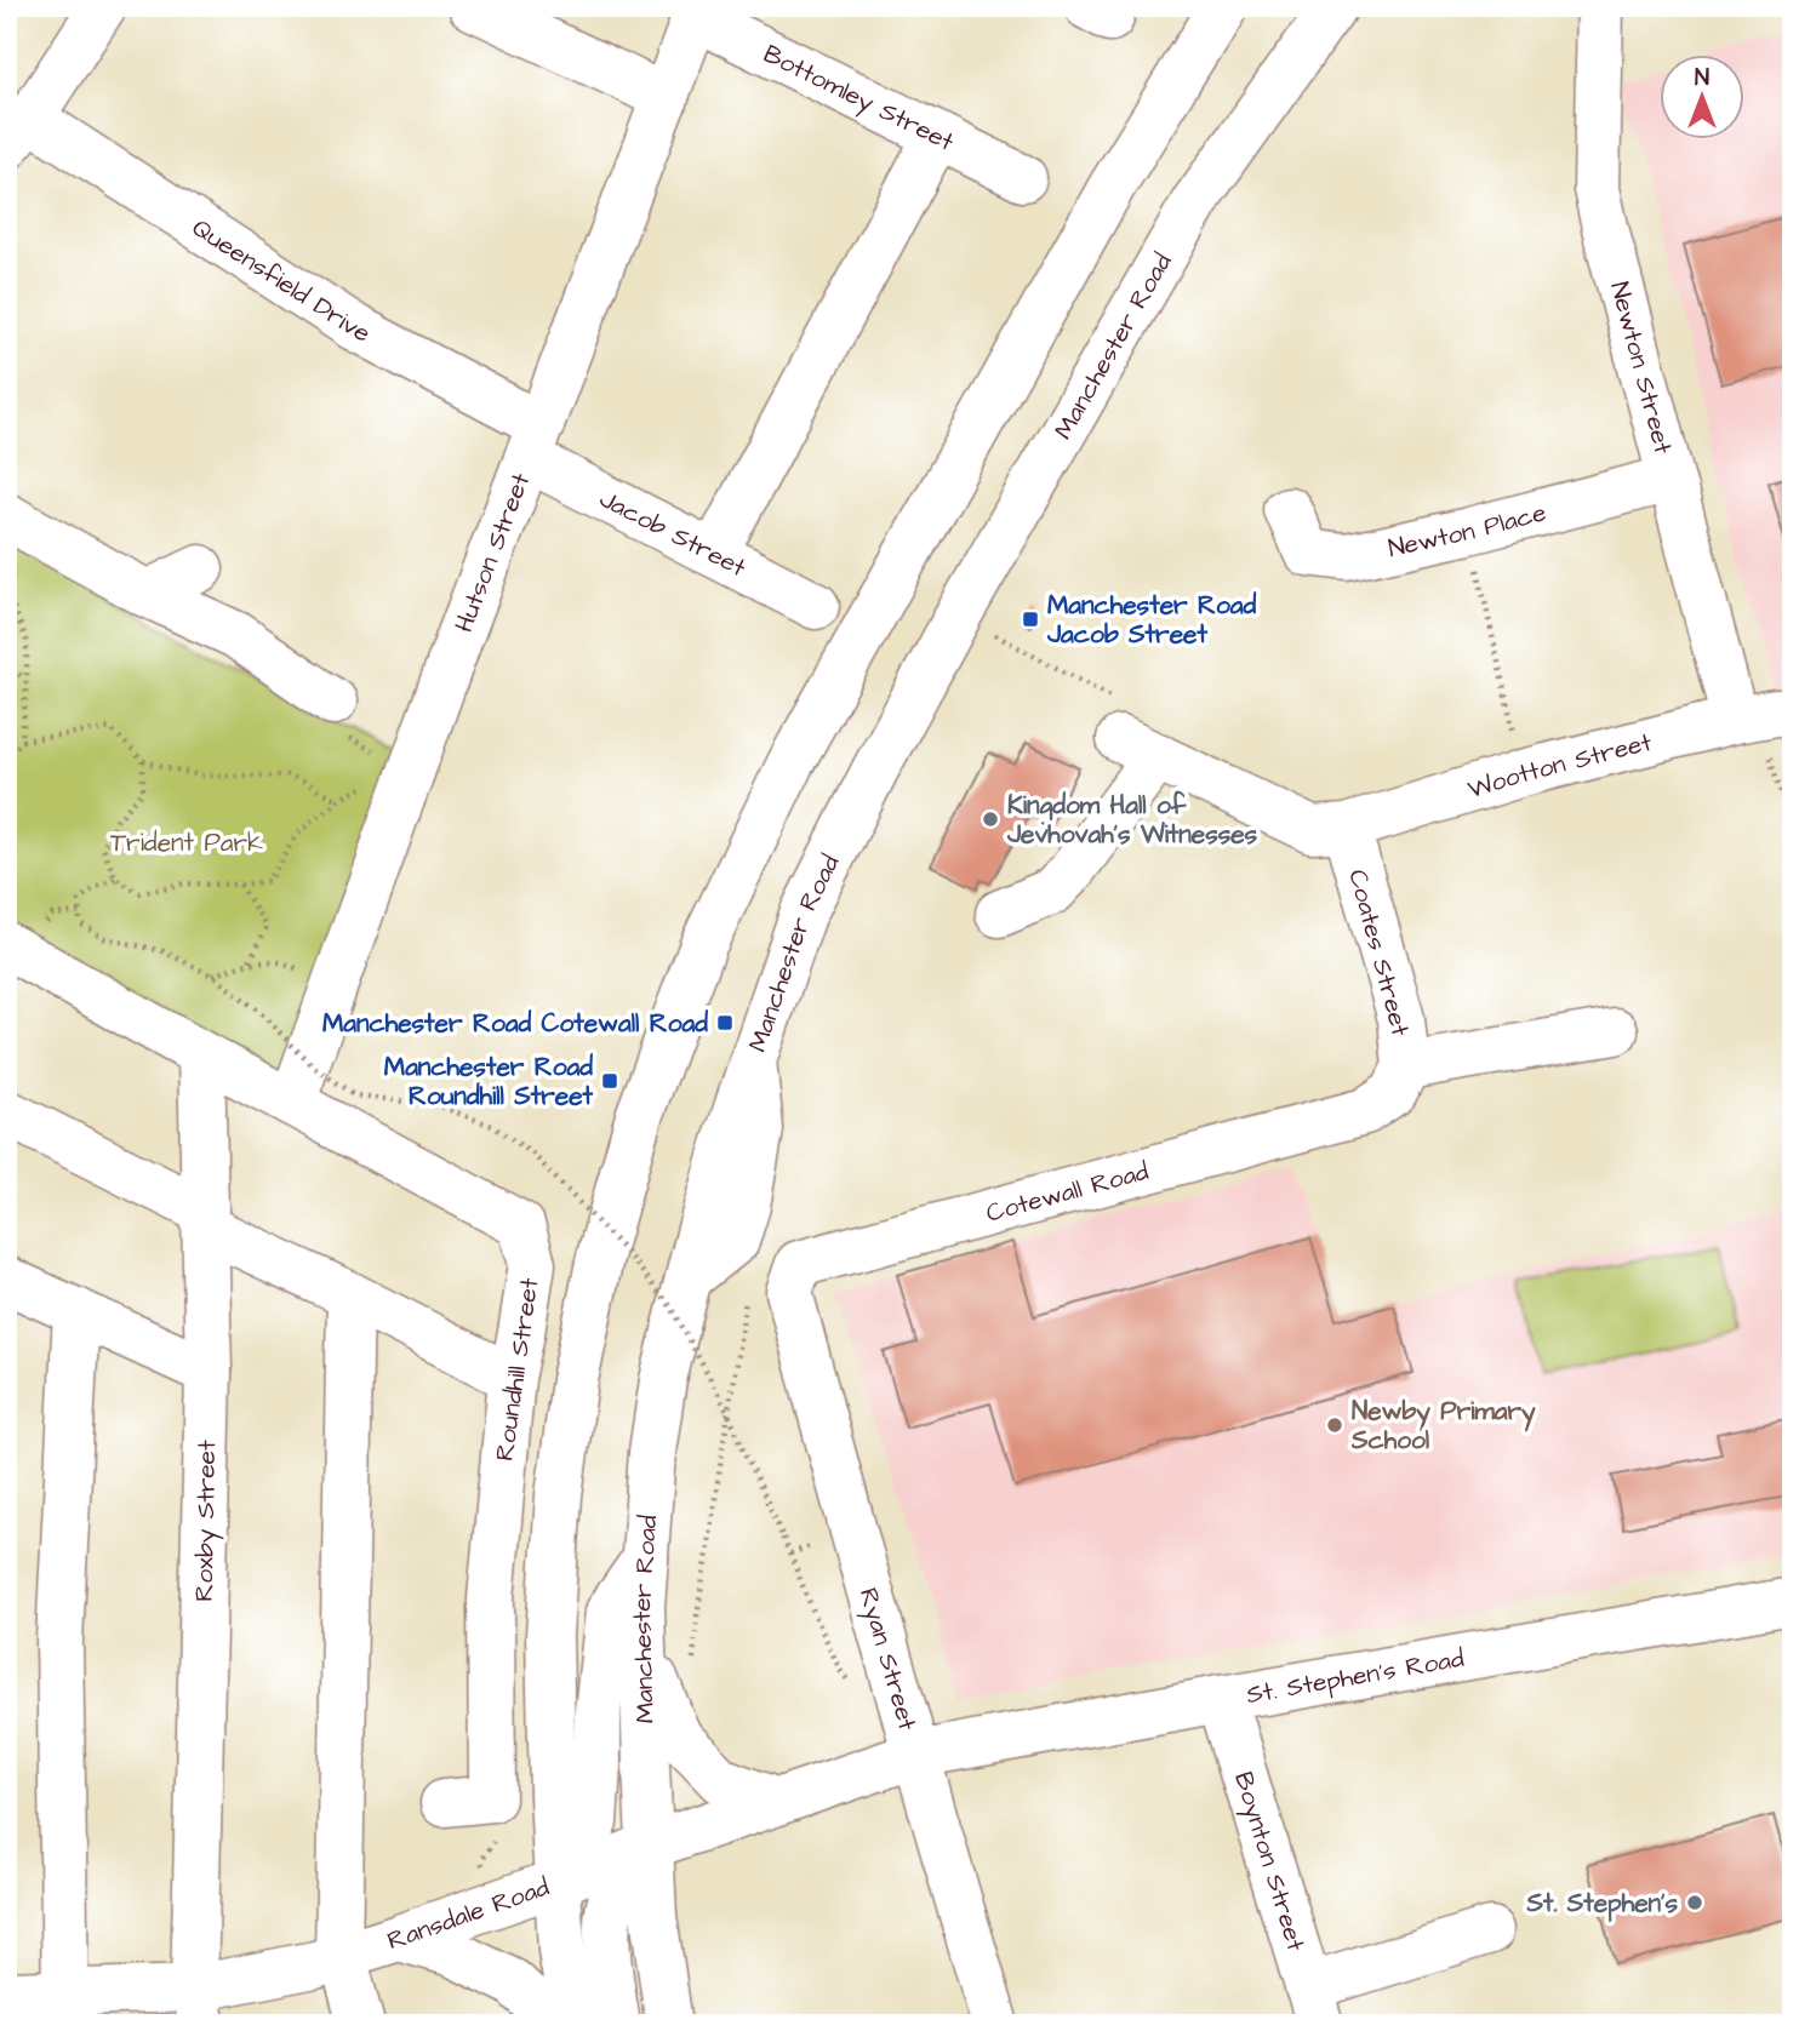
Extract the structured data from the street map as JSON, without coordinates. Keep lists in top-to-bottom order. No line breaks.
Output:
{"streets":{"street":["Bottomley Street","Queensfield Drive","Manchester Road","Newton Street","Newton Place","Jacob Street","Hutson Street","Wootton Street","Coates Street","Cotewall Road","Roundhill Street","Roxby Street","Ryan Street","St. Stephen's Road","Boynton Street","Ransdale Road"]},"crossings":[["Bottomley Street","Hutson Street"],["Queensfield Drive","Jacob Street"],["Queensfield Drive","Hutson Street"],["Manchester Road","Ransdale Road"],["Newton Street","Newton Place"],["Newton Street","Wootton Street"],["Jacob Street","Hutson Street"],["Hutson Street","Roundhill Street"],["Wootton Street","Coates Street"],["Coates Street","Cotewall Road"],["Cotewall Road","Ryan Street"],["Roundhill Street","Roxby Street"],["Roxby Street","Ransdale Road"],["Ryan Street","St. Stephen's Road"],["Ryan Street","Ransdale Road"],["St. Stephen's Road","Boynton Street"],["St. Stephen's Road","Ransdale Road"]],"parks":["Trident Park"],"places":{"transit":["Manchester Road Jacob Street","Manchester Road Cotewall Road","Manchester Road Roundhill Street"],"other":["Kingdom Hall of Jevhovah's Witnesses","Newby Primary School","St. Stephen's"]},"north":"top"}
